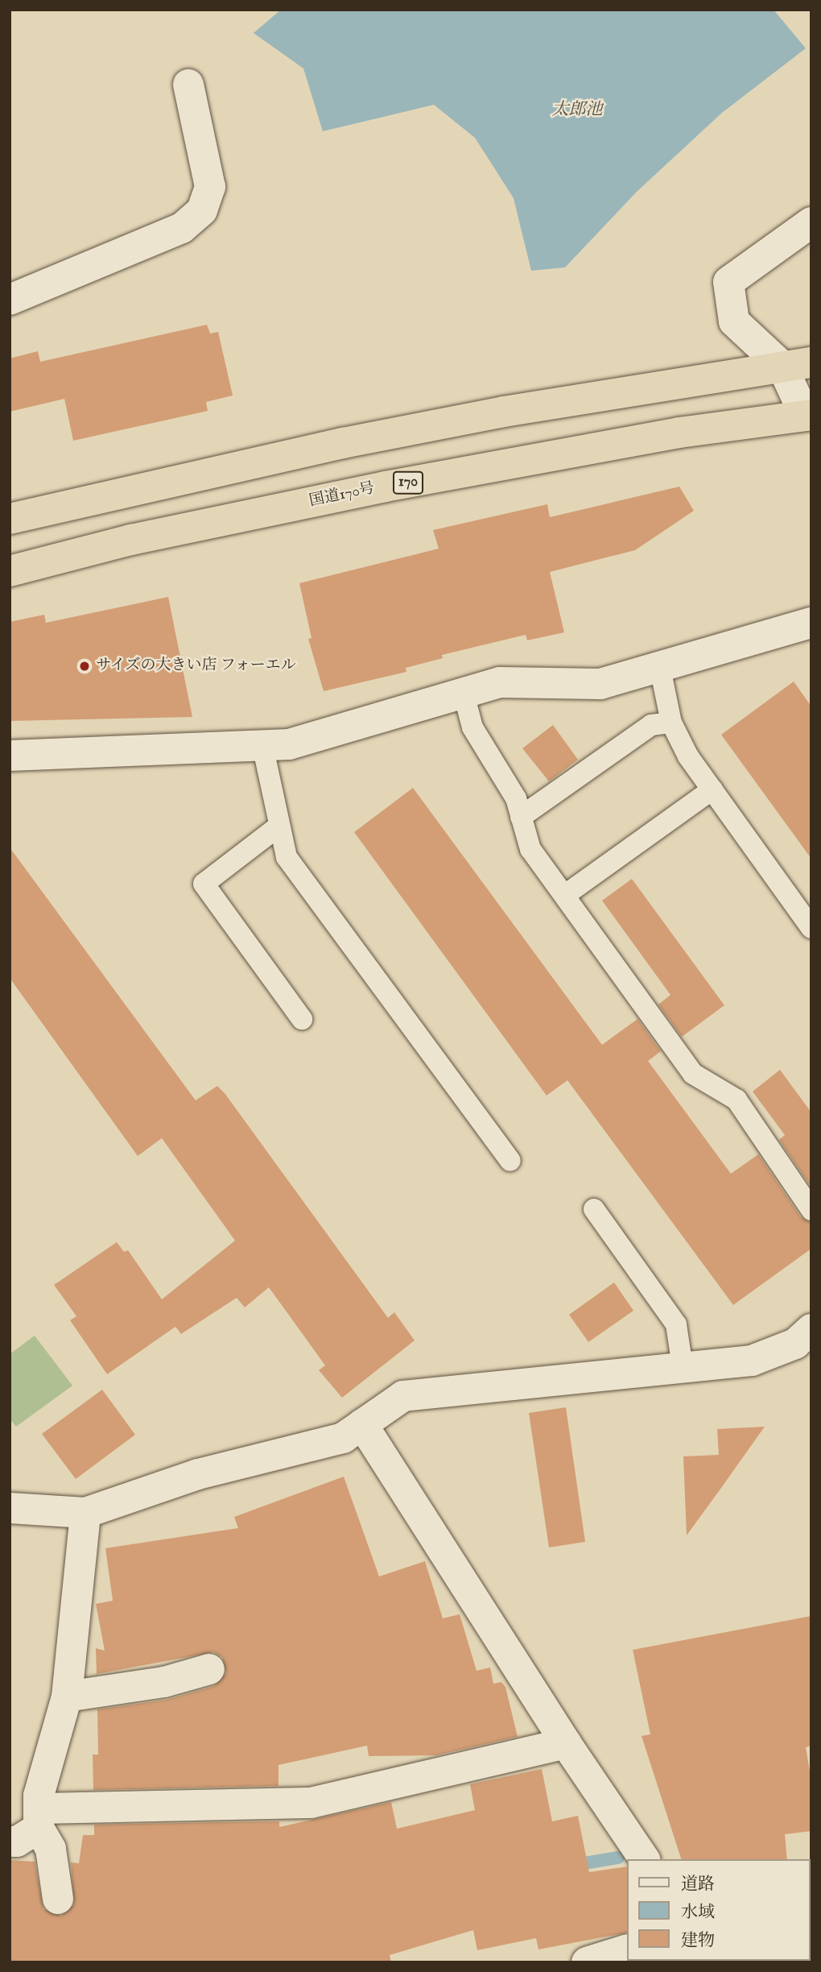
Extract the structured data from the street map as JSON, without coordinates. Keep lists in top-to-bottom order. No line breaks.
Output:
{"streets":{"highway":["170","国道170号"]},"water":["太郎池"],"places":["サイズの大きい店 フォーエル"],"legend":["道路","水域","建物"]}
